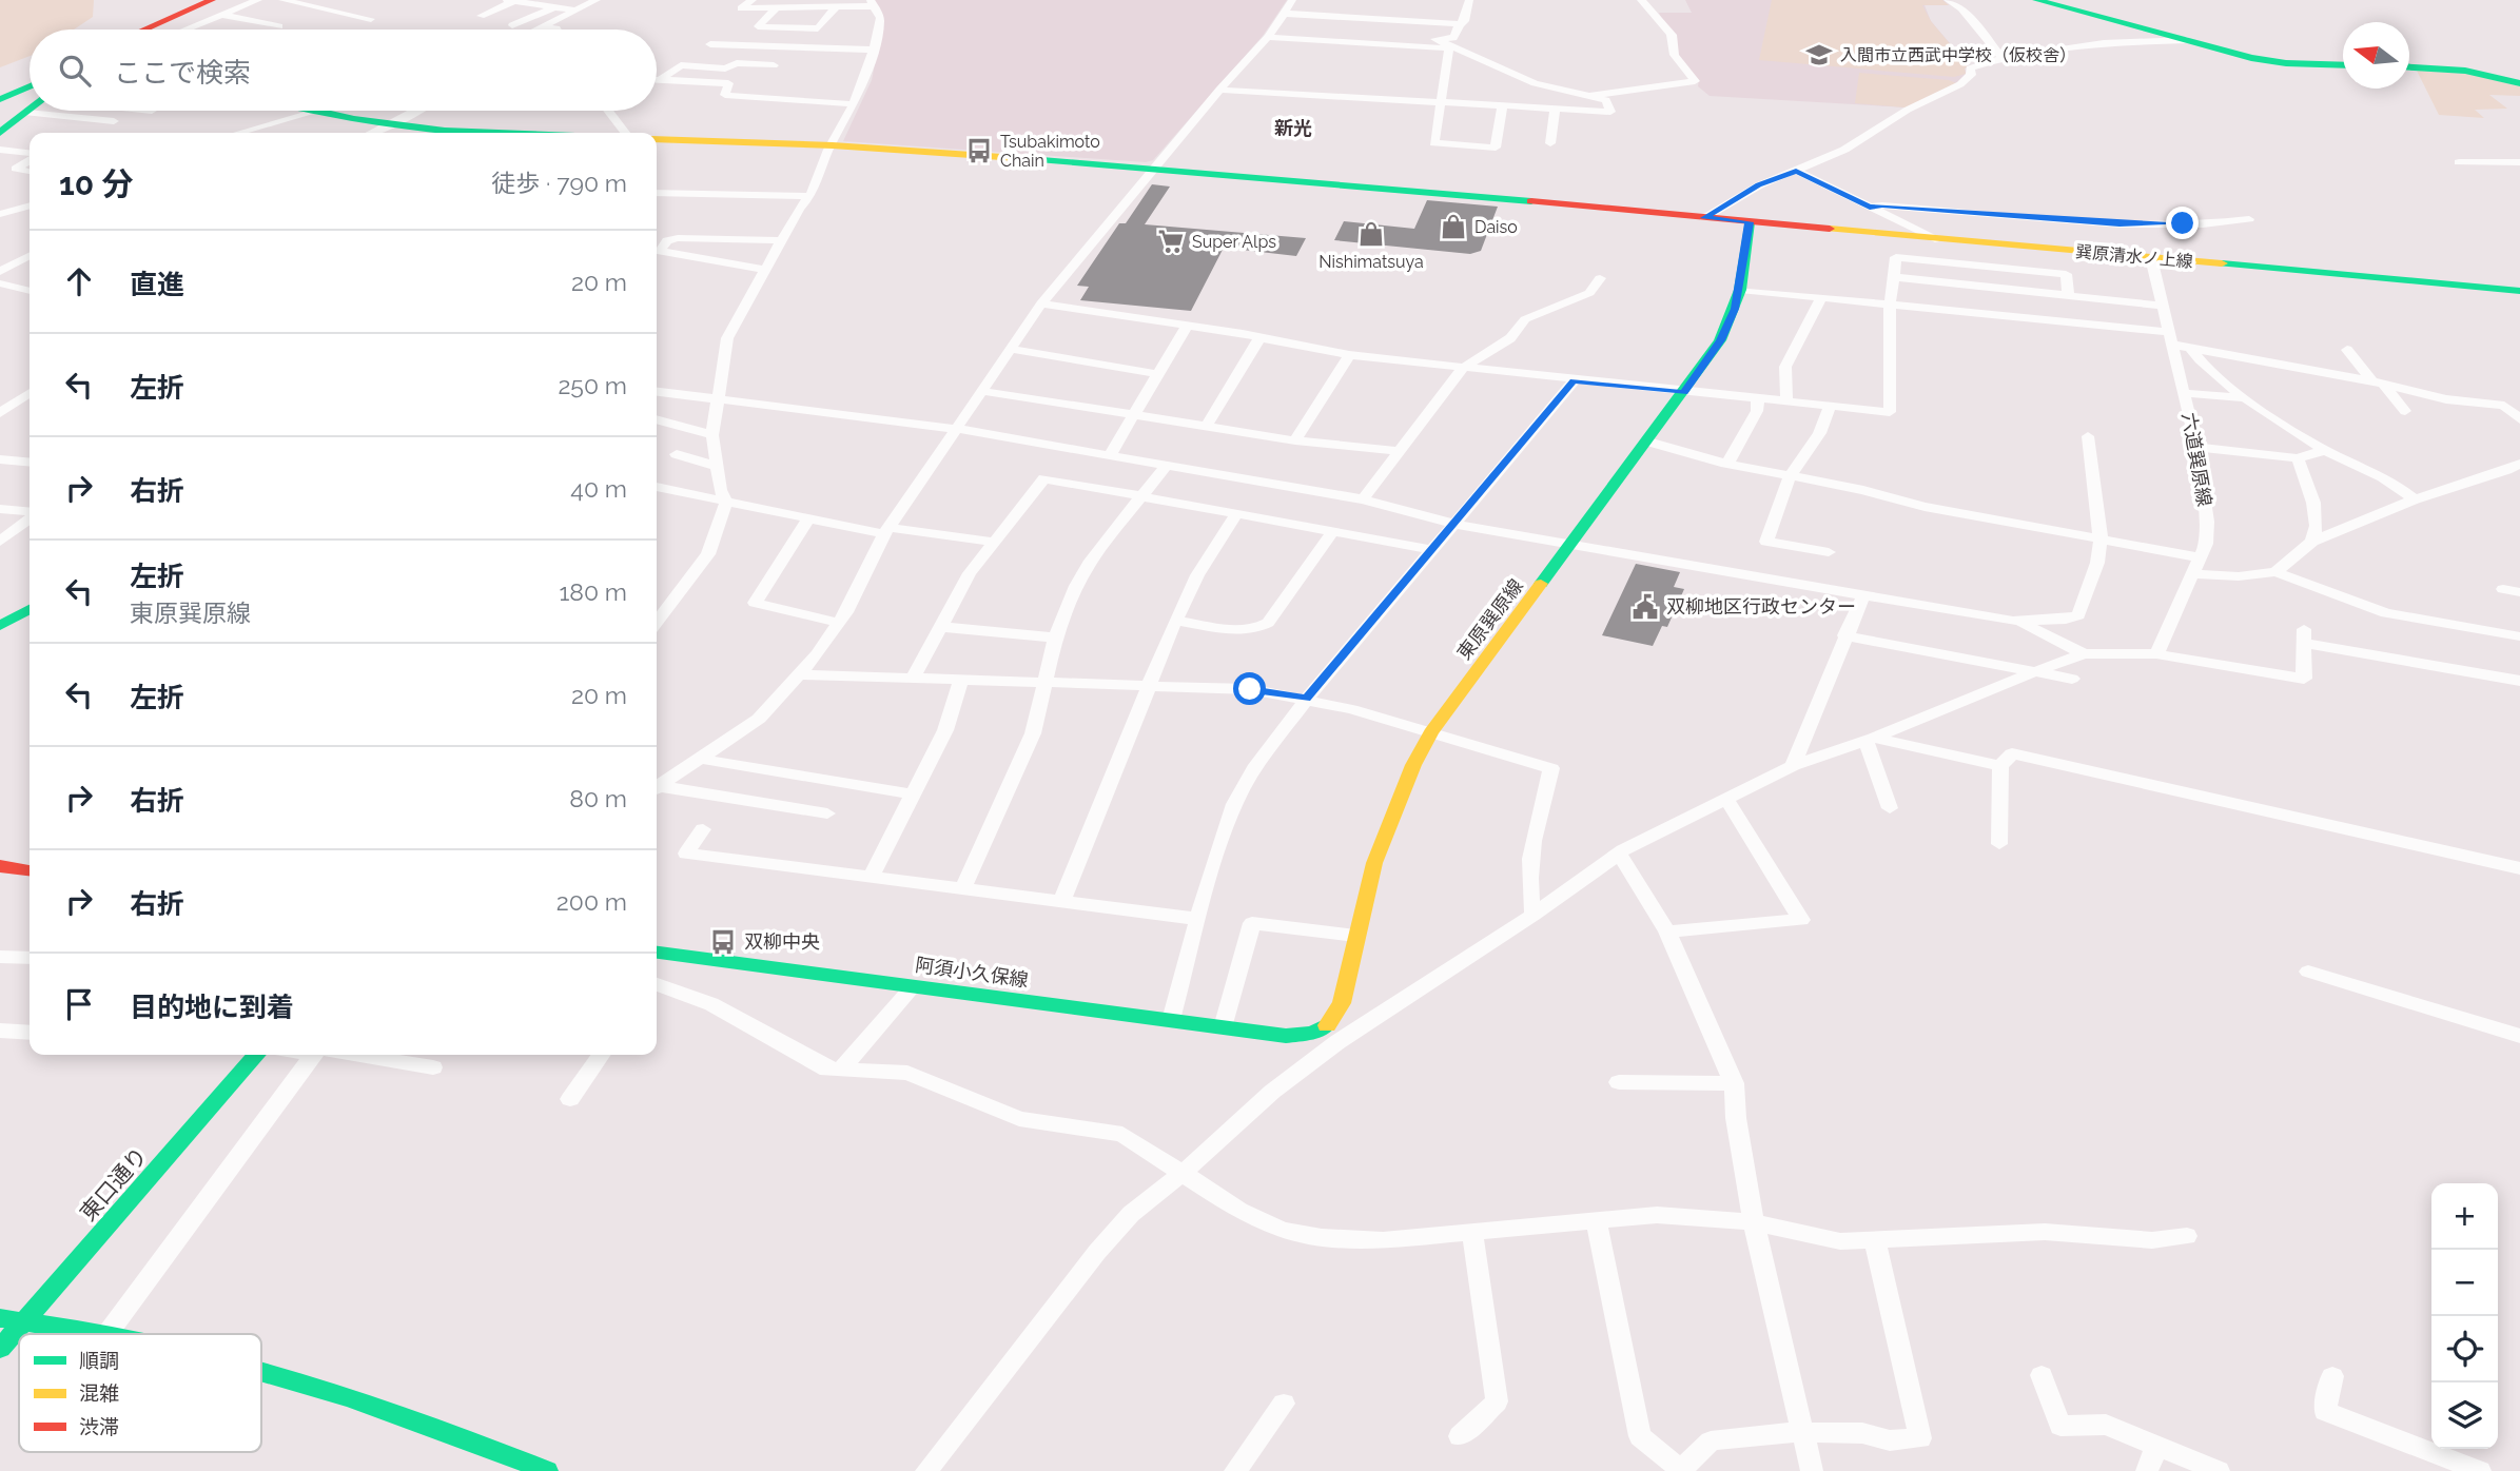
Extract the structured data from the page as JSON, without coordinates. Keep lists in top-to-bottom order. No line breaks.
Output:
{"streets":{"main road":["巽原清水ノ上線","東原巽原線","阿須小久保線","東口通り"],"street":["六道巽原線"]},"crossings":[["巽原清水ノ上線","六道巽原線"],["巽原清水ノ上線","東原巽原線"],["東原巽原線","阿須小久保線"]],"districts":["新光"],"places":{"school or university":["入間市立西武中学校（仮校舎）"],"bus stop":["Tsubakimoto Chain","双柳中央"],"shop":["Daiso","Nishimatsuya"],"supermarket":["Super Alps"],"public building":["双柳地区行政センター"]},"legend":["順調","混雑","渋滞"],"north":"left","page":{"search":"ここで検索","heading":["10 分","徒歩 · 790 m"],"list":[["直進","20 m"],["左折","250 m"],["右折","40 m"],["左折","東原巽原線","180 m"],["左折","20 m"],["右折","80 m"],["右折","200 m"],"目的地に到着"],"map_buttons":["+","−"]}}
